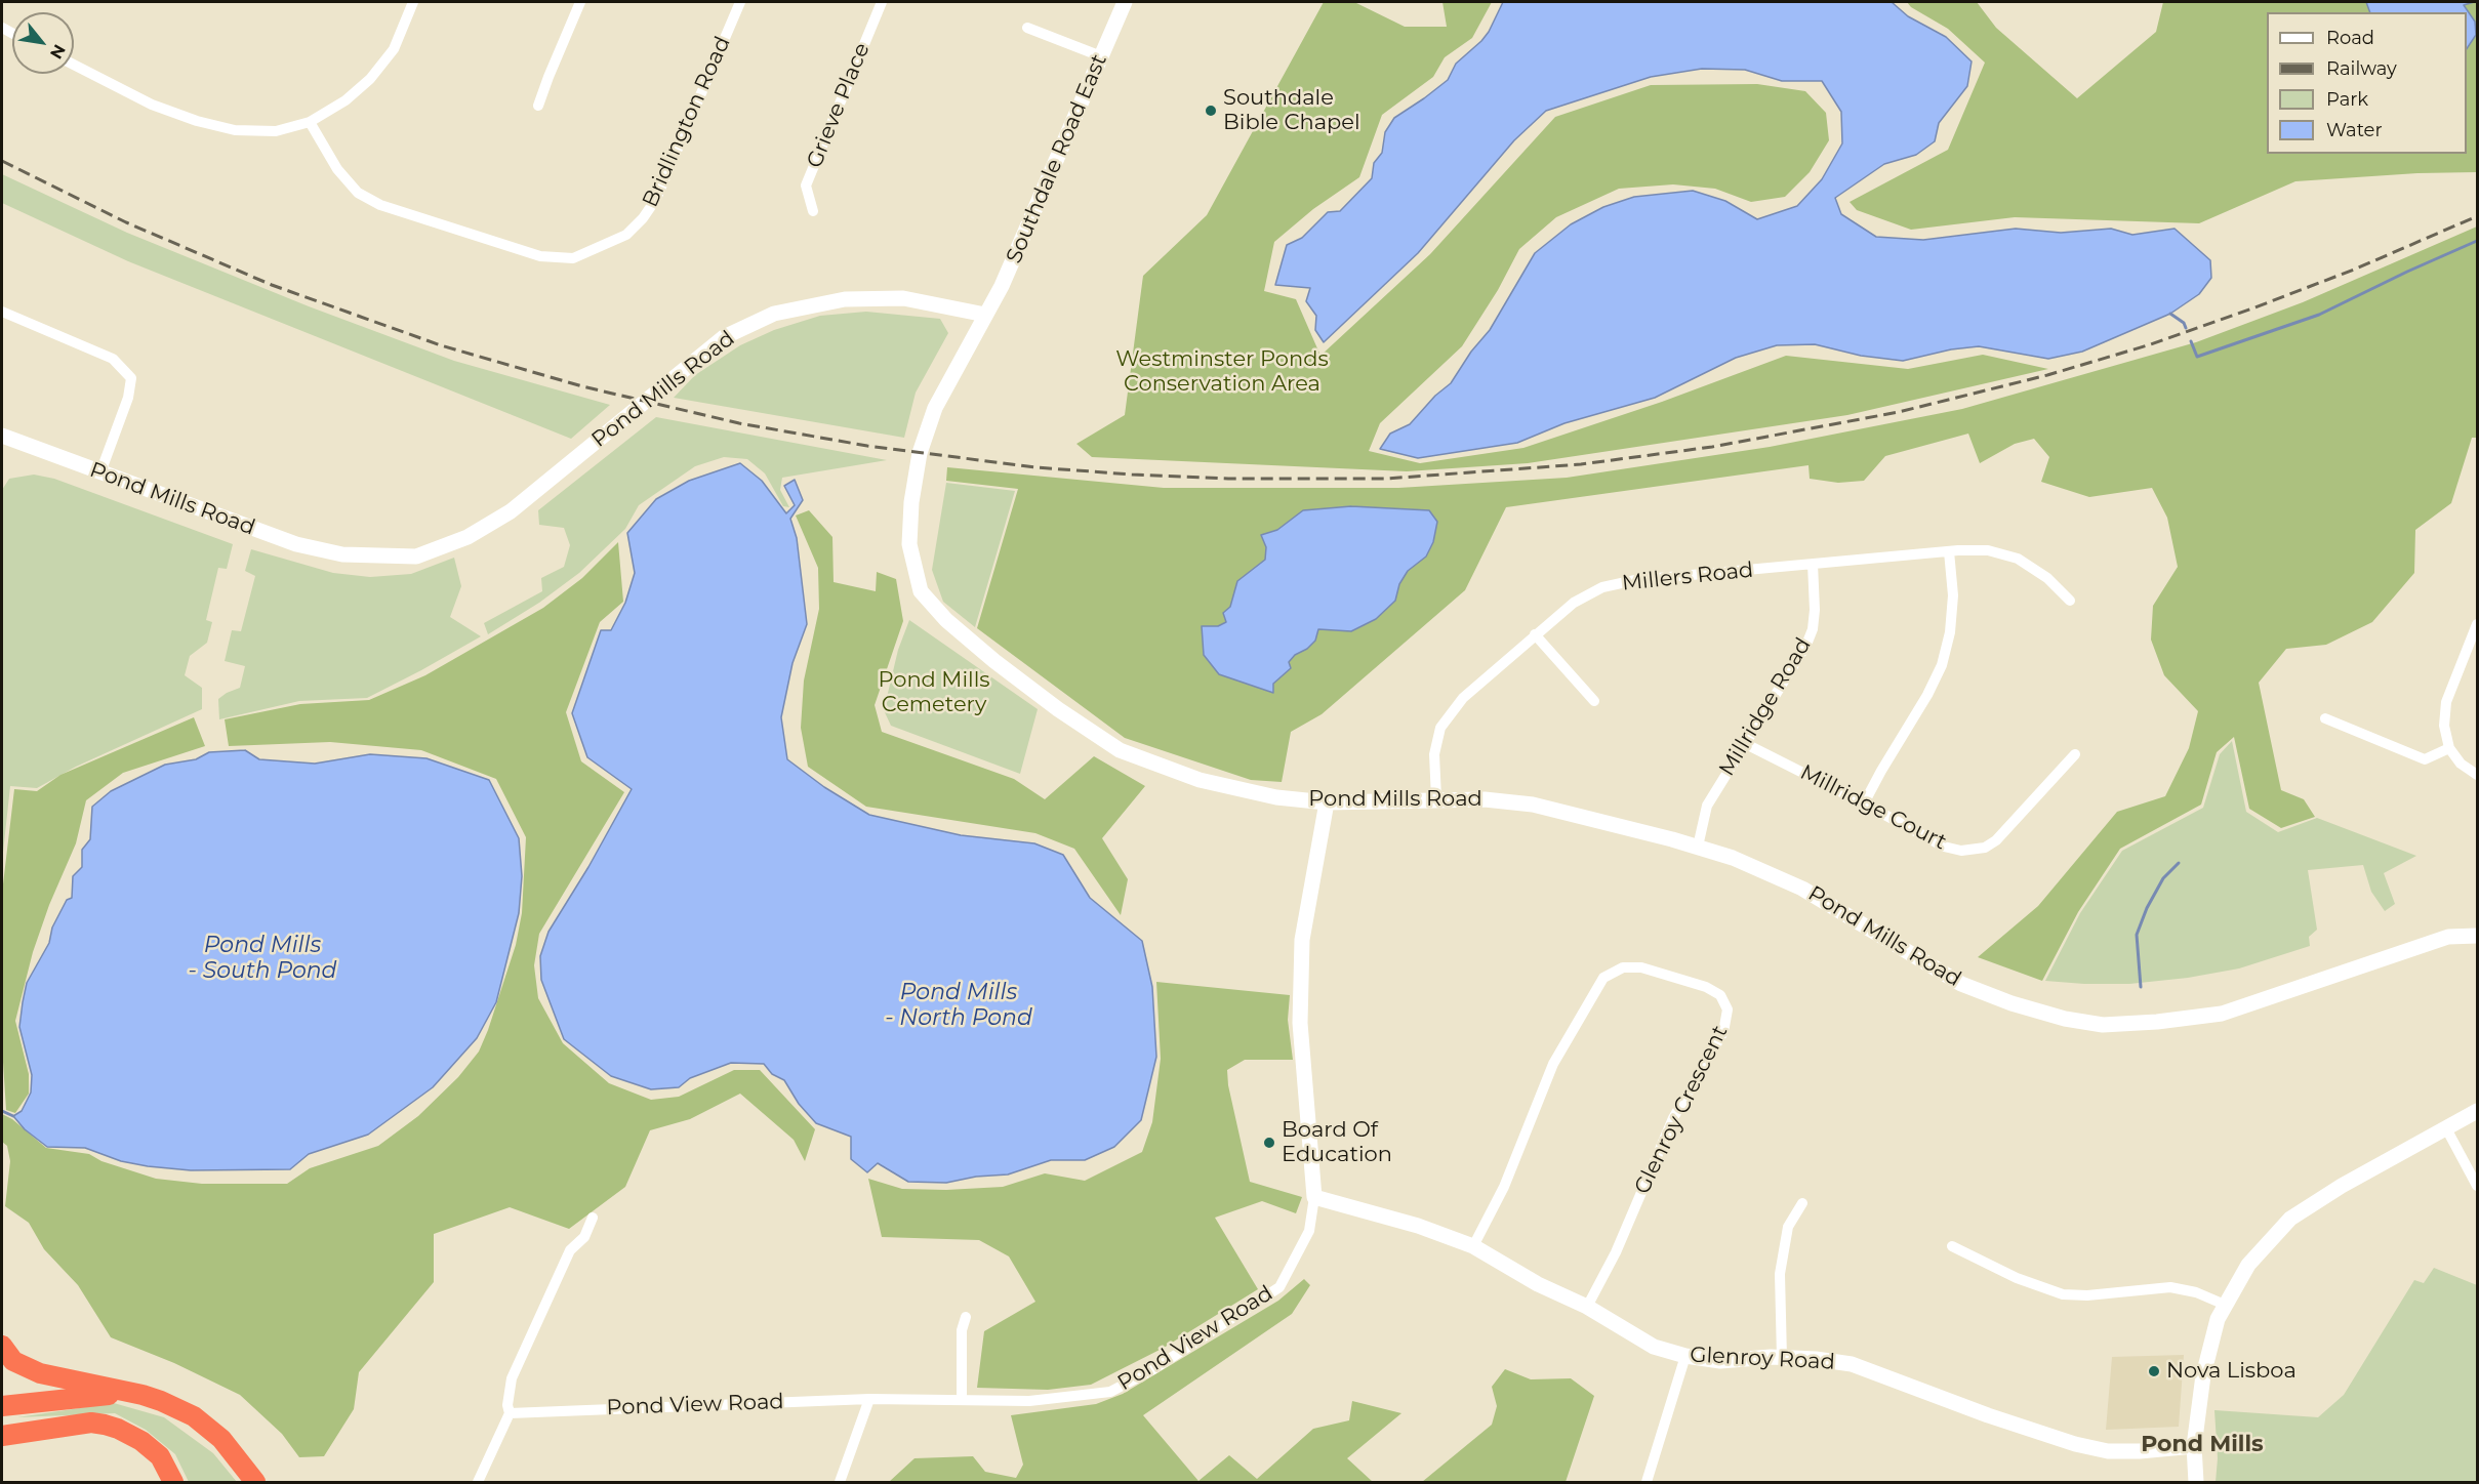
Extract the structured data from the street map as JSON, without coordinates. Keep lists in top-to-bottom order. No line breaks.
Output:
{"streets":{"main road":["Southdale Road East","Pond Mills Road","Pond View Road","Glenroy Road"],"street":["Grieve Place","Bridlington Road","Millers Road","Millridge Road","Millridge Court","Glenroy Crescent"]},"crossings":[["Southdale Road East","Pond Mills Road"],["Pond Mills Road","Millers Road"],["Pond Mills Road","Millridge Road"],["Pond Mills Road","Pond View Road"],["Millers Road","Millridge Road"],["Millridge Road","Millridge Court"],["Glenroy Crescent","Glenroy Road"],["Pond View Road","Glenroy Road"]],"districts":["Pond Mills"],"water":["Pond Mills - South Pond","Pond Mills - North Pond"],"parks":["Westminster Ponds Conservation Area","Pond Mills Cemetery"],"places":["Southdale Bible Chapel","Board Of Education","Nova Lisboa"],"legend":["Road","Railway","Park","Water"],"north":"bottom right"}
